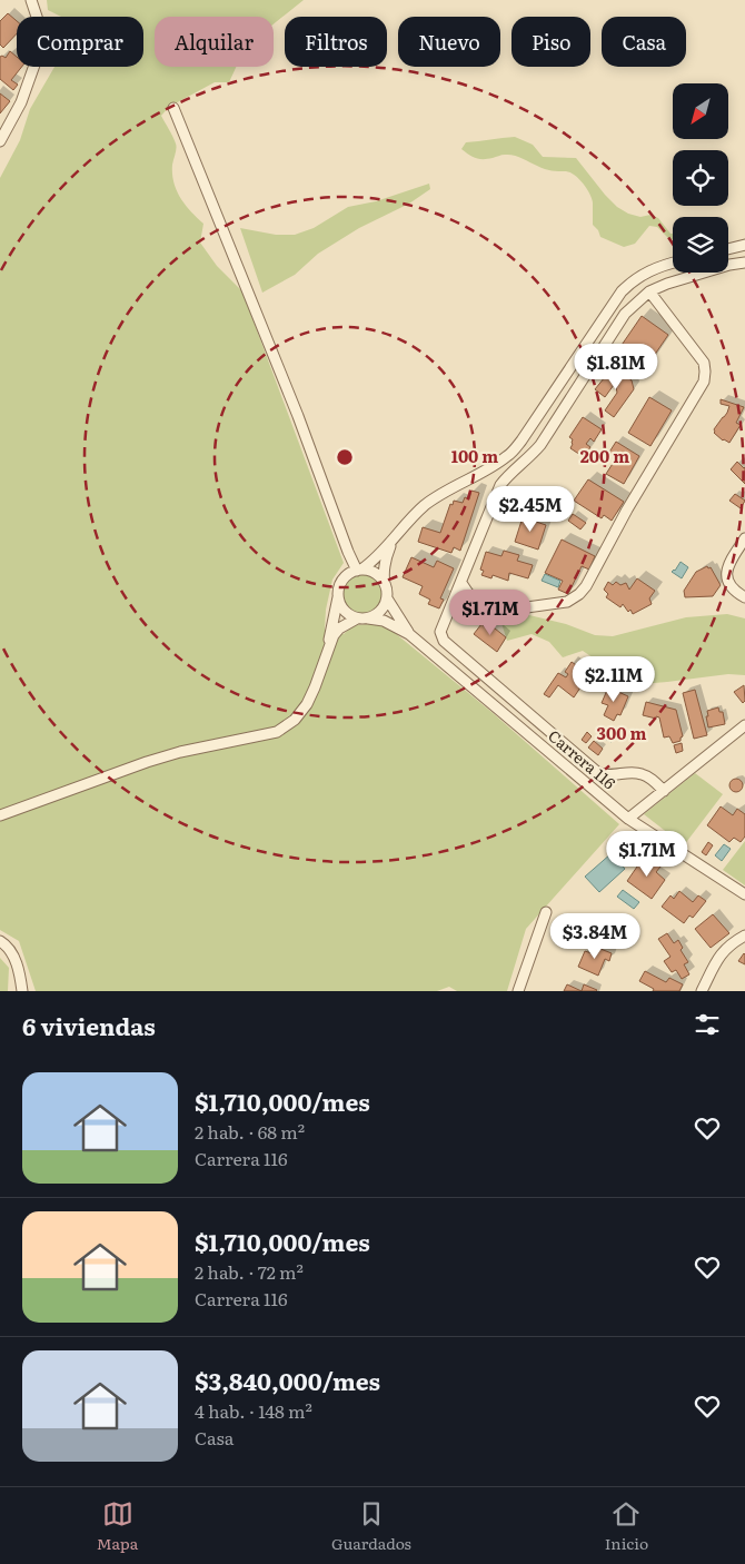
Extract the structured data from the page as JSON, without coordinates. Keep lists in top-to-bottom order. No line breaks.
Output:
{"streets":{"street":["Carrera 116"]},"north":"bottom left","page":{"chip":["Comprar","Alquilar","Filtros","Nuevo","Piso","Casa"],"price":["$1.81M","$2.45M","$1.71M","$2.11M","$1.71M","$3.84M"],"heading":"6 viviendas","list":[{"name":"$1,710,000/mes","note":"2 hab. · 68 m² · Carrera 116"},{"name":"$1,710,000/mes","note":"2 hab. · 72 m² · Carrera 116"},{"name":"$3,840,000/mes","note":"4 hab. · 148 m² · Casa"}],"tabs":["Mapa","Guardados","Inicio"]},"rings":["100 m","200 m","300 m"]}
